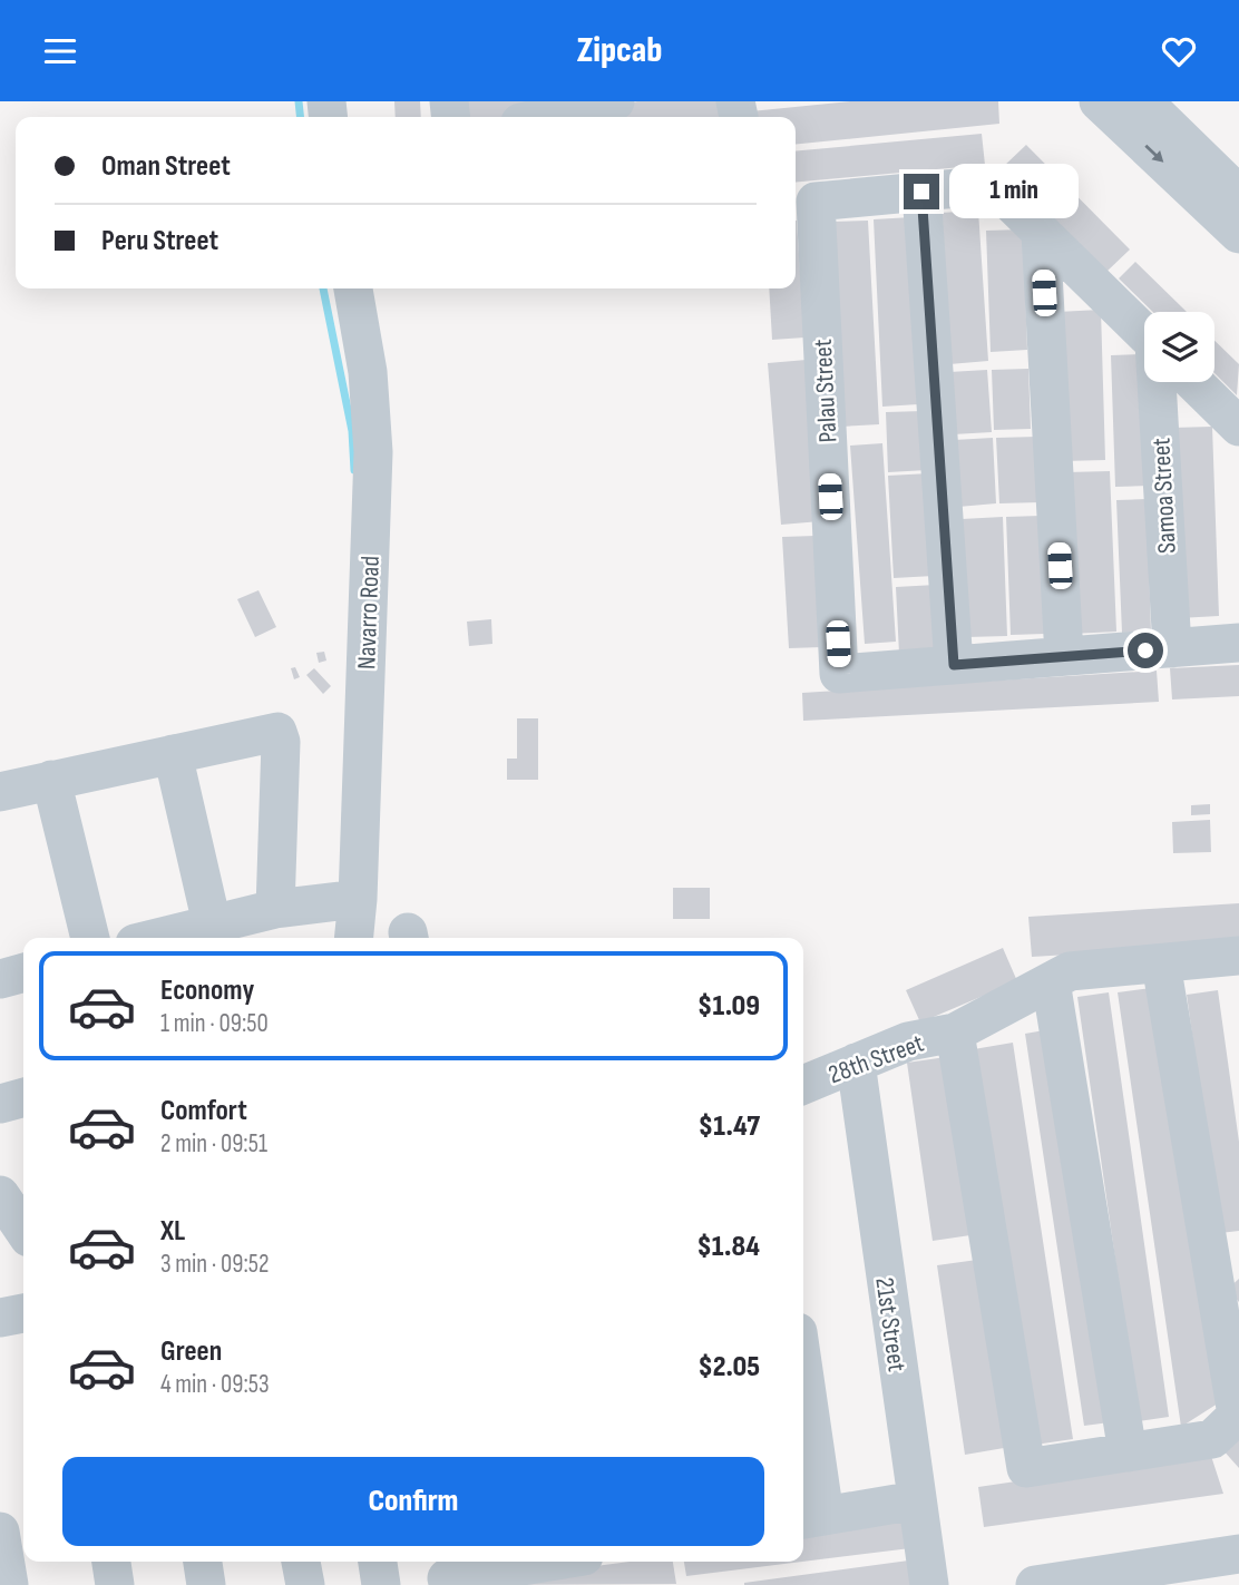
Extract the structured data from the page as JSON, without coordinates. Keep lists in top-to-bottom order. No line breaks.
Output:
{"streets":{"street":["Palau Street","Samoa Street","Navarro Road","28th Street","21st Street"]},"crossings":[["28th Street","21st Street"]],"page":{"header":"Zipcab","banner":["Oman Street","Peru Street"],"bubble":"1 min","list":[{"name":"Economy","note":"1 min · 09:50","value":"$1.09"},{"name":"Comfort","note":"2 min · 09:51","value":"$1.47"},{"name":"XL","note":"3 min · 09:52","value":"$1.84"},{"name":"Green","note":"4 min · 09:53","value":"$2.05"}],"buttons":"Confirm"}}
